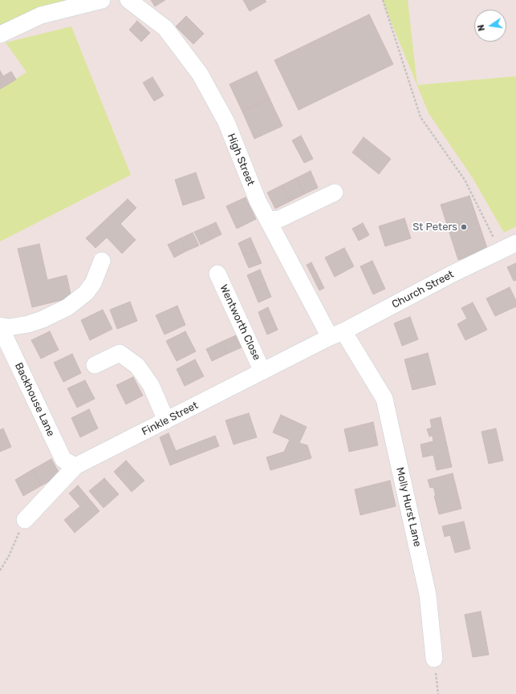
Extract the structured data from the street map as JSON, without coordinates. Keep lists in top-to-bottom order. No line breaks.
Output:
{"streets":{"street":["High Street","Church Street","Wentworth Close","Backhouse Lane","Finkle Street","Molly Hurst Lane"]},"crossings":[["High Street","Church Street"],["High Street","Finkle Street"],["High Street","Molly Hurst Lane"],["Church Street","Finkle Street"],["Church Street","Molly Hurst Lane"],["Wentworth Close","Finkle Street"],["Backhouse Lane","Finkle Street"],["Finkle Street","Molly Hurst Lane"]],"places":["St Peters"],"north":"left"}
